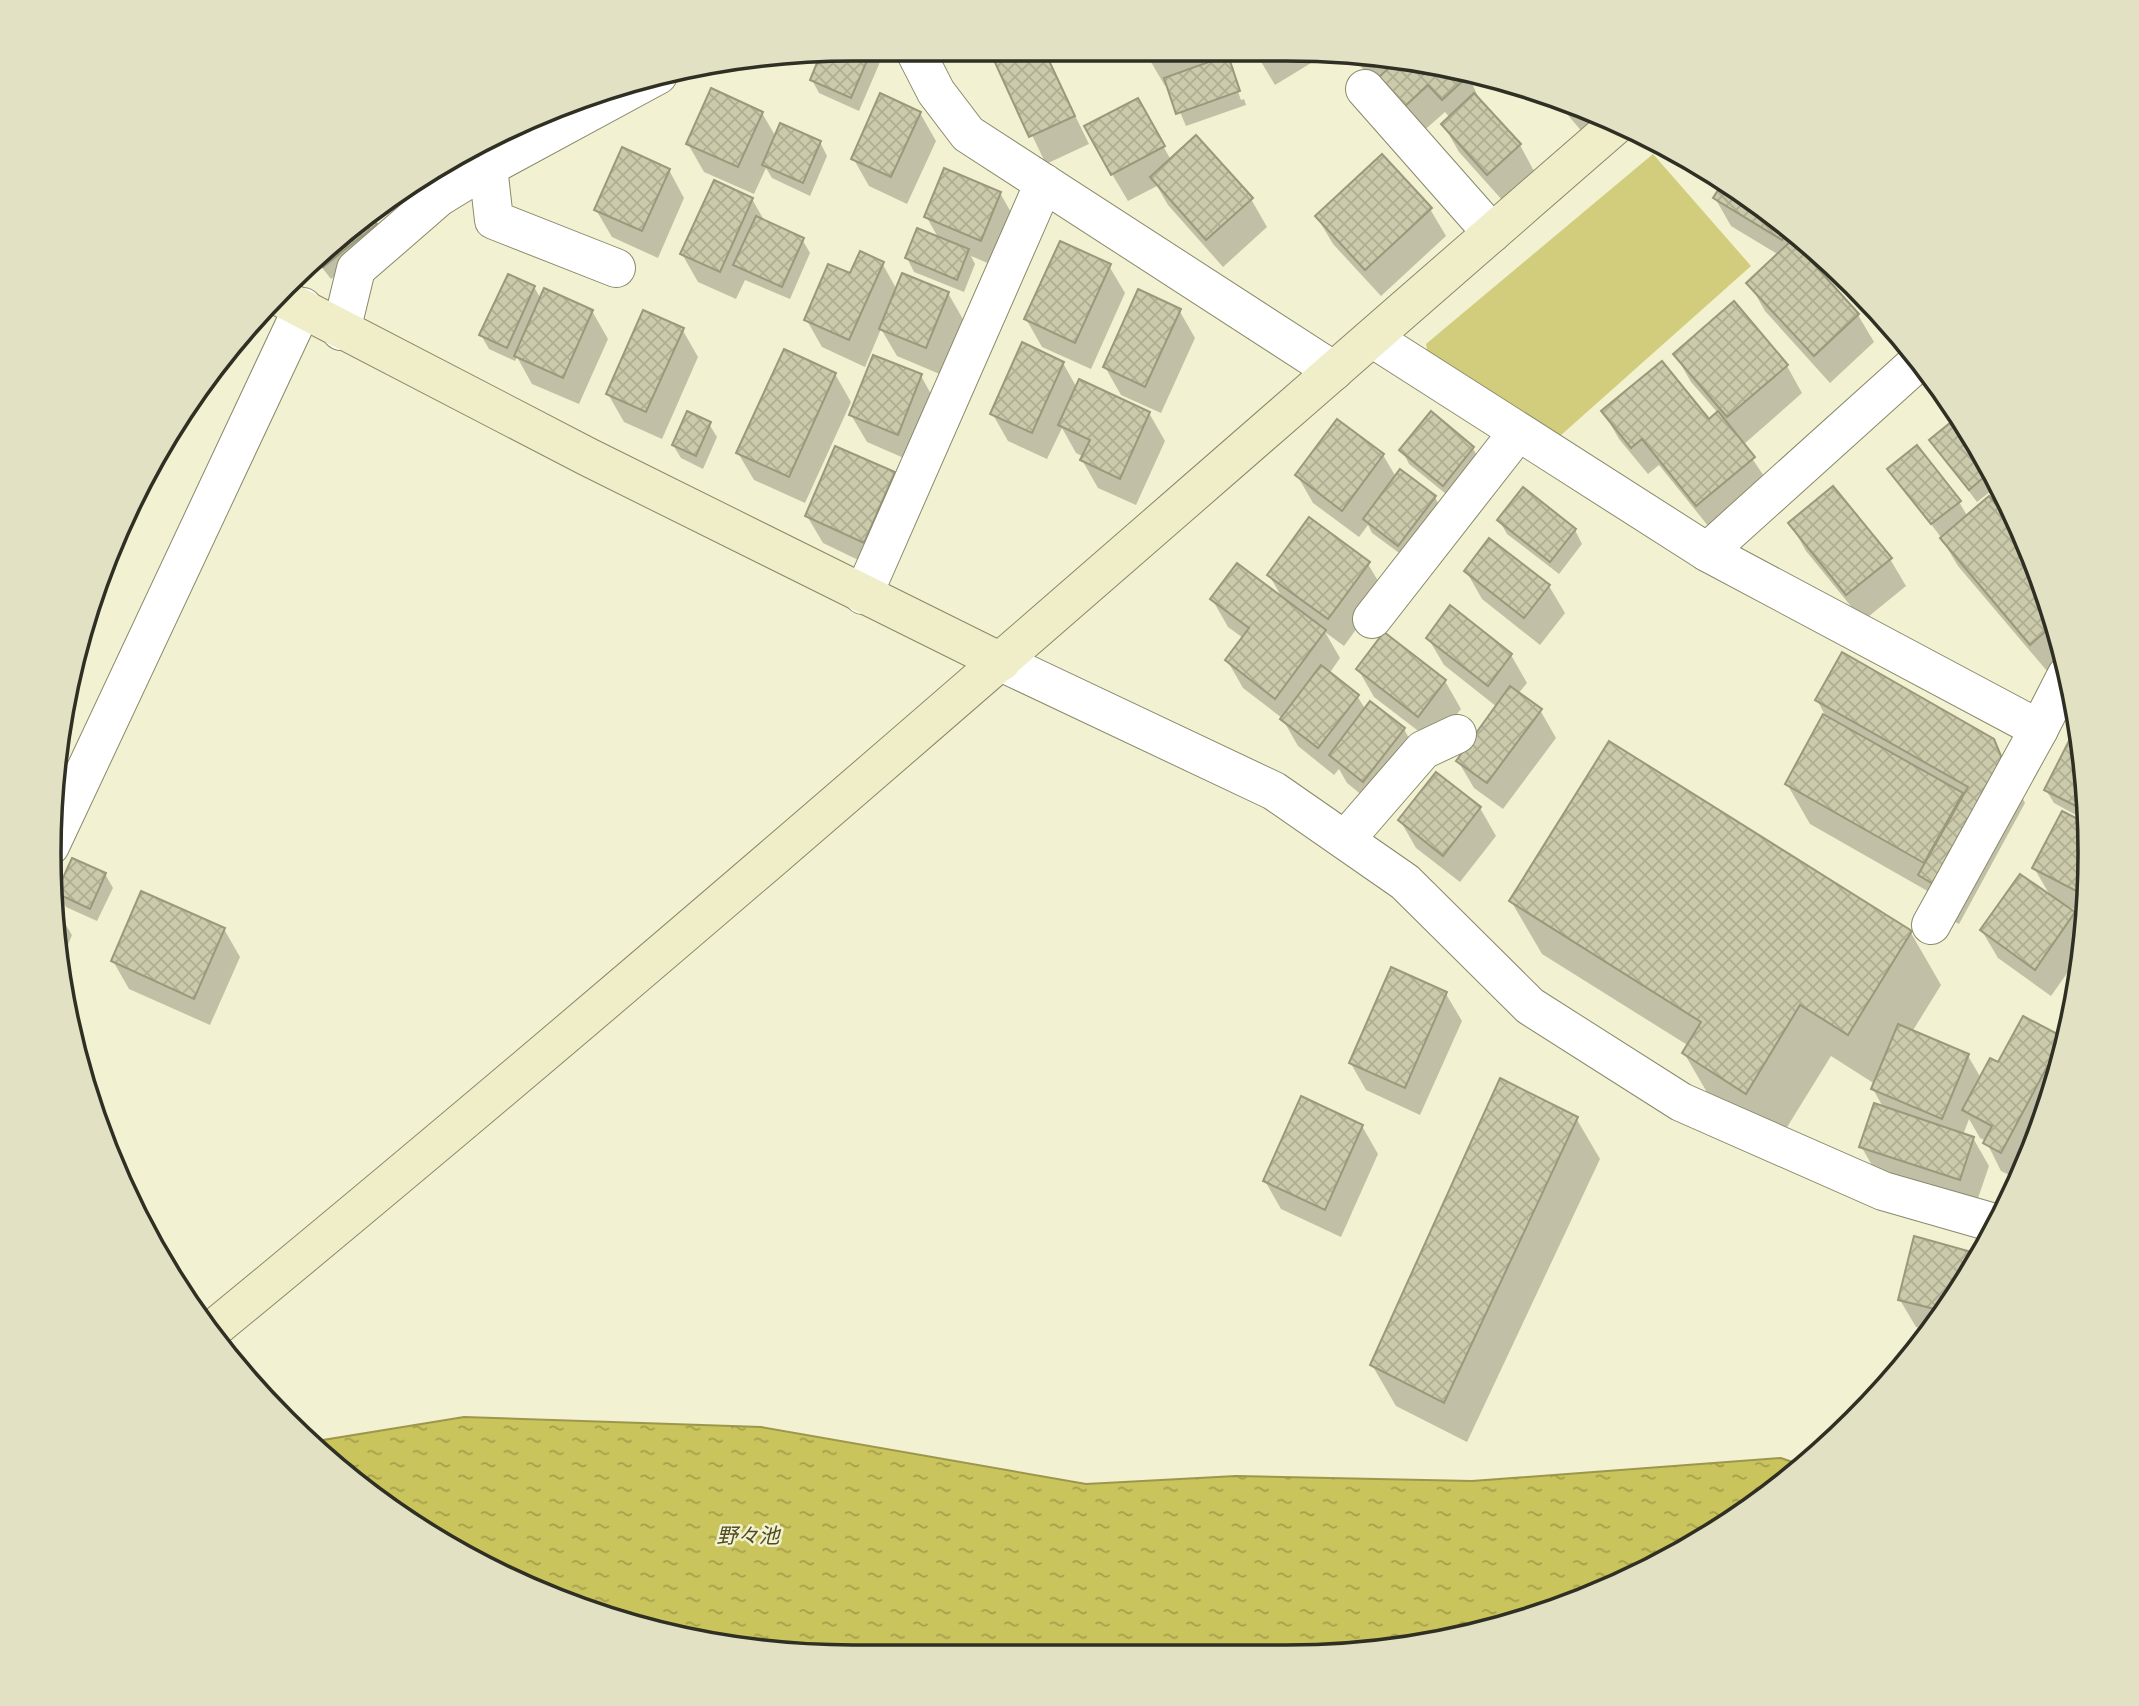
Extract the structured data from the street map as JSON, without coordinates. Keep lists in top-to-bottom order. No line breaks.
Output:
{"water":["野々池"]}
